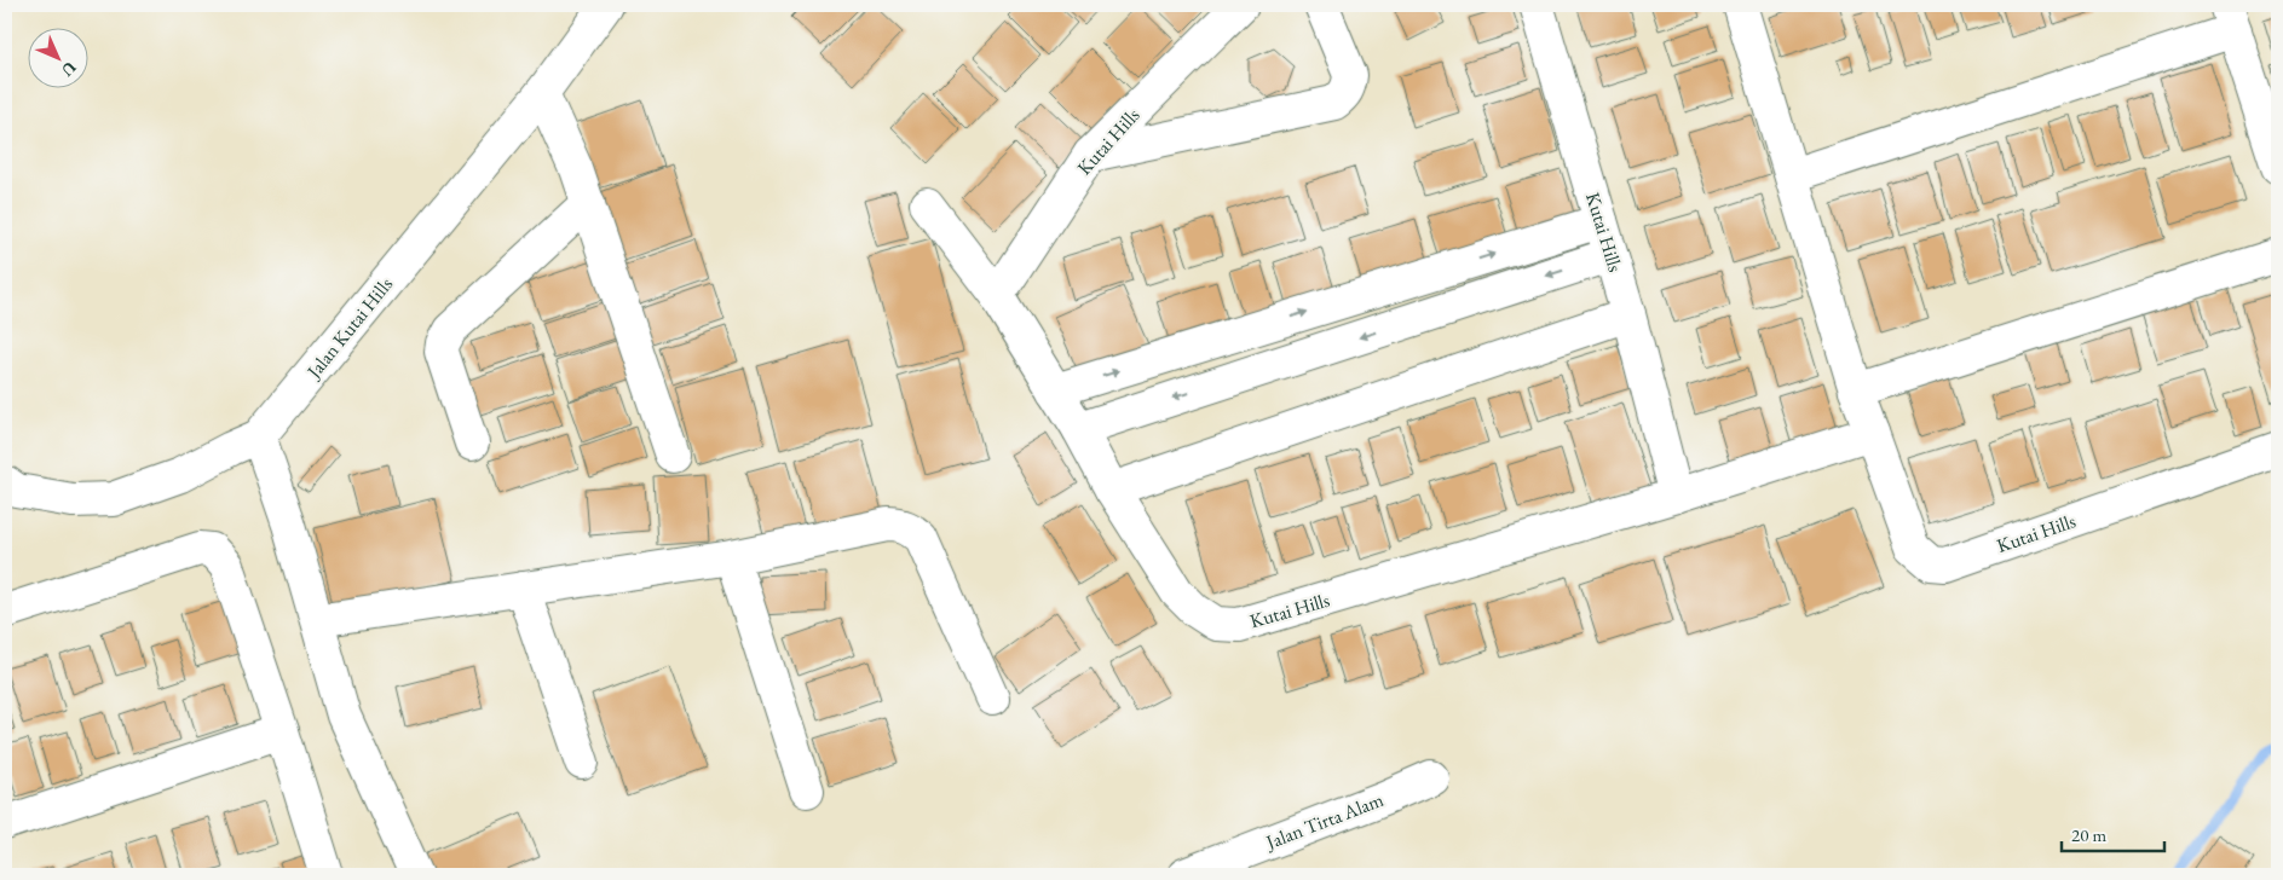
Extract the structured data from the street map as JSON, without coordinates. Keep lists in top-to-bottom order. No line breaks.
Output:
{"streets":{"street":["Kutai Hills","Jalan Kutai Hills","Jalan Tirta Alam"]},"scale_bar":"20 m","north":"bottom right"}
